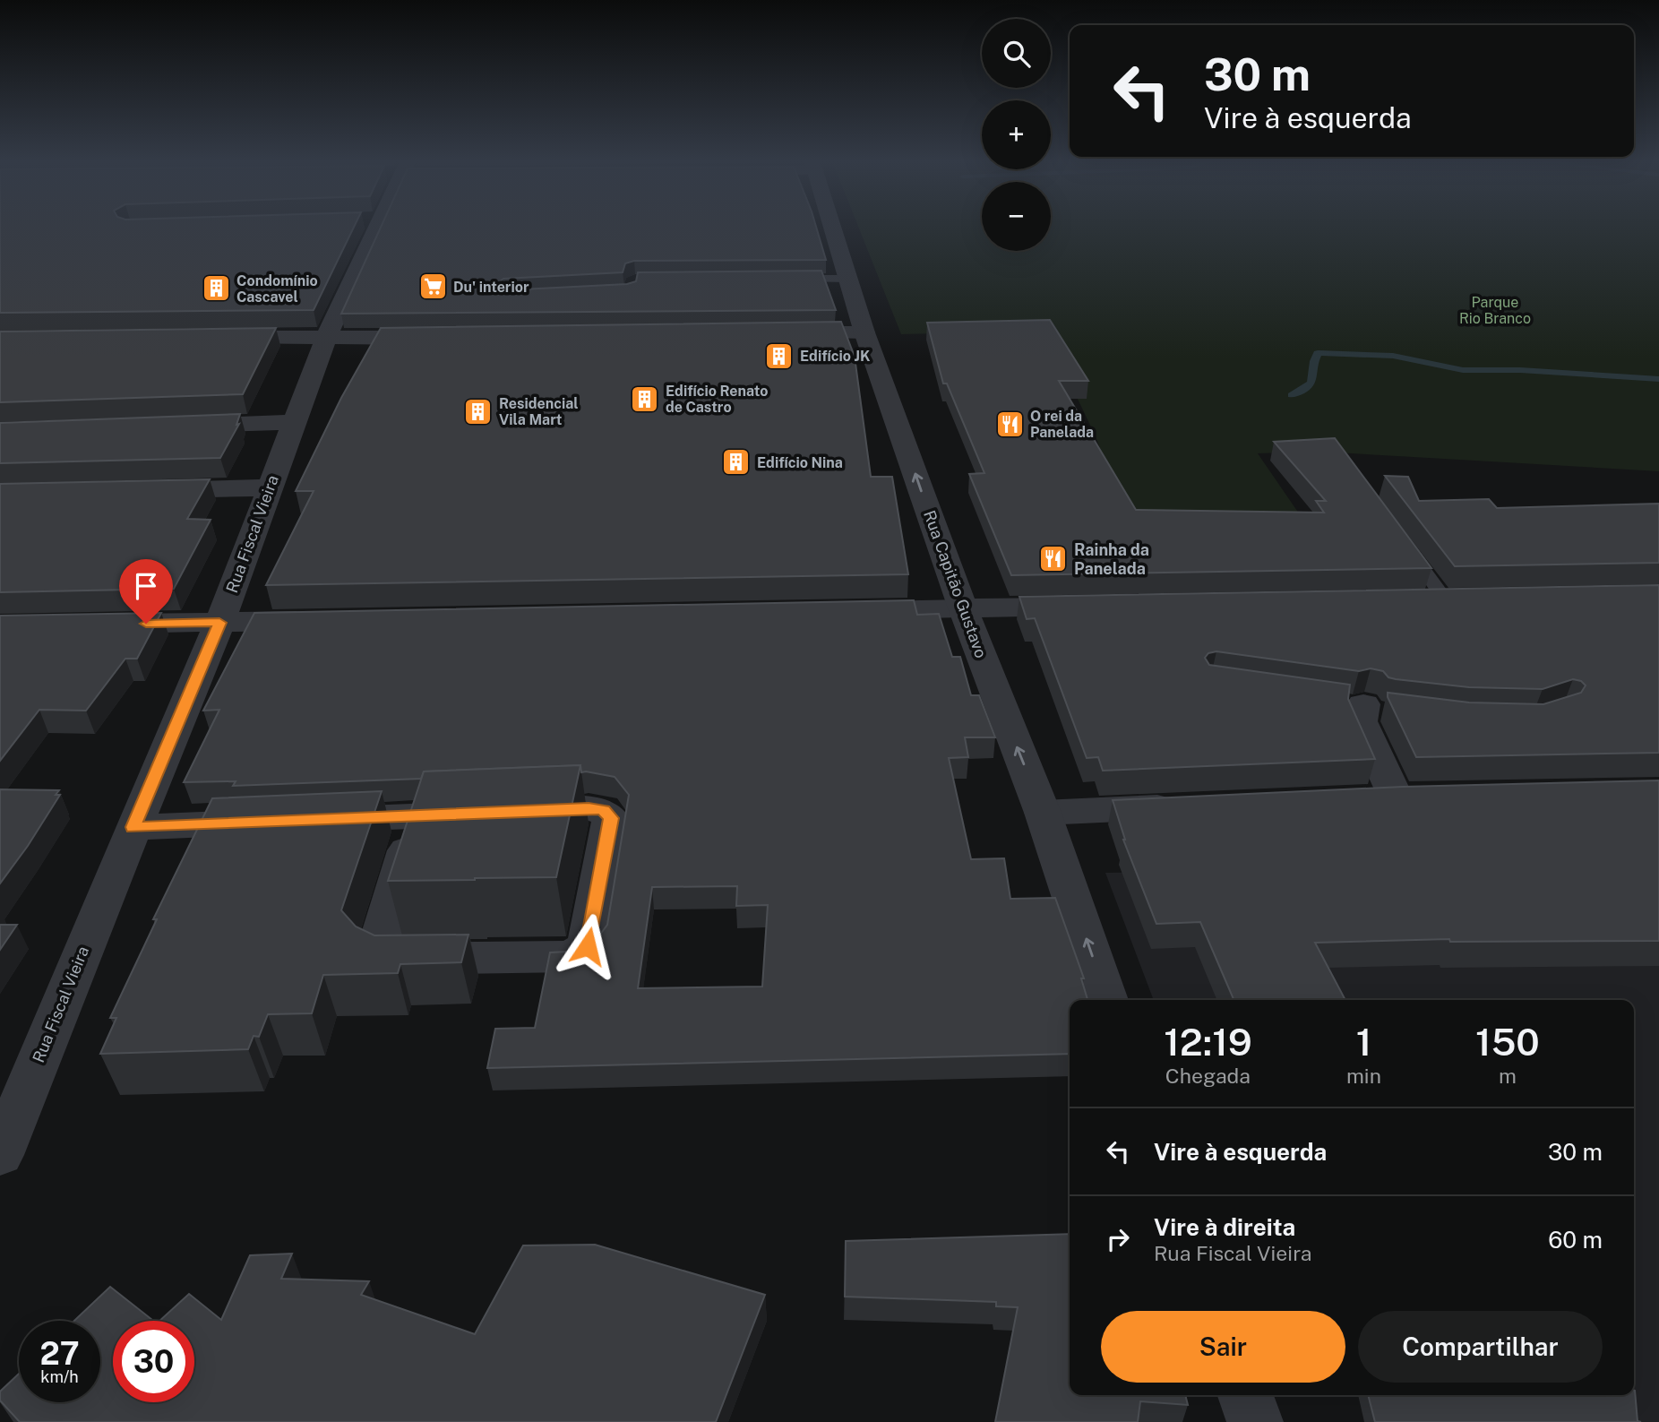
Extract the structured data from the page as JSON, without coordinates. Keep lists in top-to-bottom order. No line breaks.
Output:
{"streets":{"street":["Rua Fiscal Vieira","Rua Capitão Gustavo"]},"one_way":["Rua Capitão Gustavo"],"parks":["Parque Rio Branco"],"places":{"supermarket":["Du' interior"],"building":["Condomínio Cascavel","Edifício JK","Edifício Renato de Castro","Residencial Vila Mart","Edifício Nina"],"restaurant":["O rei da Panelada","Rainha da Panelada"]},"page":{"map_buttons":["+","−"],"turn":["30 m","Vire à esquerda"],"eta":["12:19","Chegada","1","min","150","m"],"list":[{"name":"Vire à esquerda","value":"30 m"},{"name":"Vire à direita","note":"Rua Fiscal Vieira","value":"60 m"}],"buttons":["Sair","Compartilhar"],"speed":"27 km/h","limit":"30"}}
